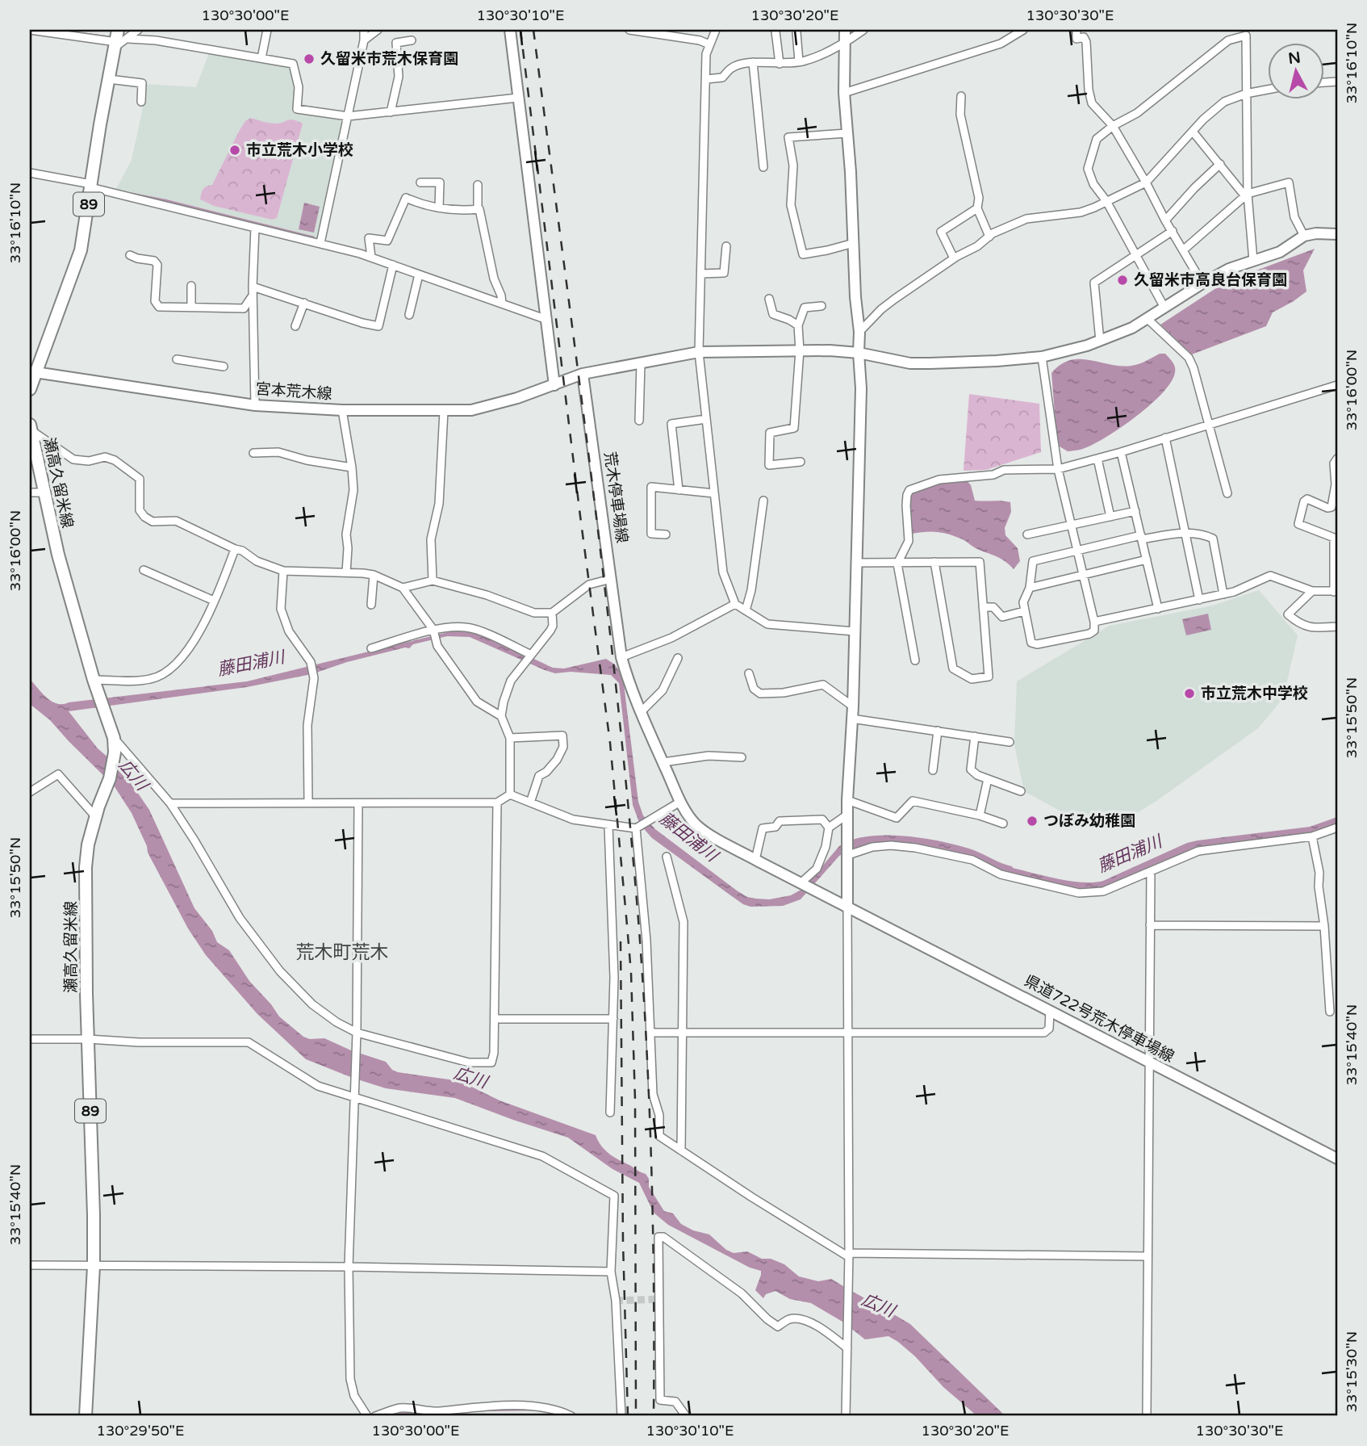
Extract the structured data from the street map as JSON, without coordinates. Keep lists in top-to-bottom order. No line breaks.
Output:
{"streets":{"main road":["89","宮本荒木線","瀬高久留米線","荒木停車場線","県道722号荒木停車場線"]},"crossings":[["89","宮本荒木線"],["荒木停車場線","県道722号荒木停車場線"]],"districts":["荒木町荒木"],"water":["藤田浦川","広川"],"places":["久留米市荒木保育園","市立荒木小学校","久留米市高良台保育園","市立荒木中学校","つぼみ幼稚園"],"north":"top","coordinates":["130°30'00\"E","130°30'10\"E","130°30'20\"E","130°30'30\"E","33°16'10\"N","33°16'00\"N","33°15'50\"N","33°15'40\"N","33°15'30\"N","130°29'50\"E"]}
